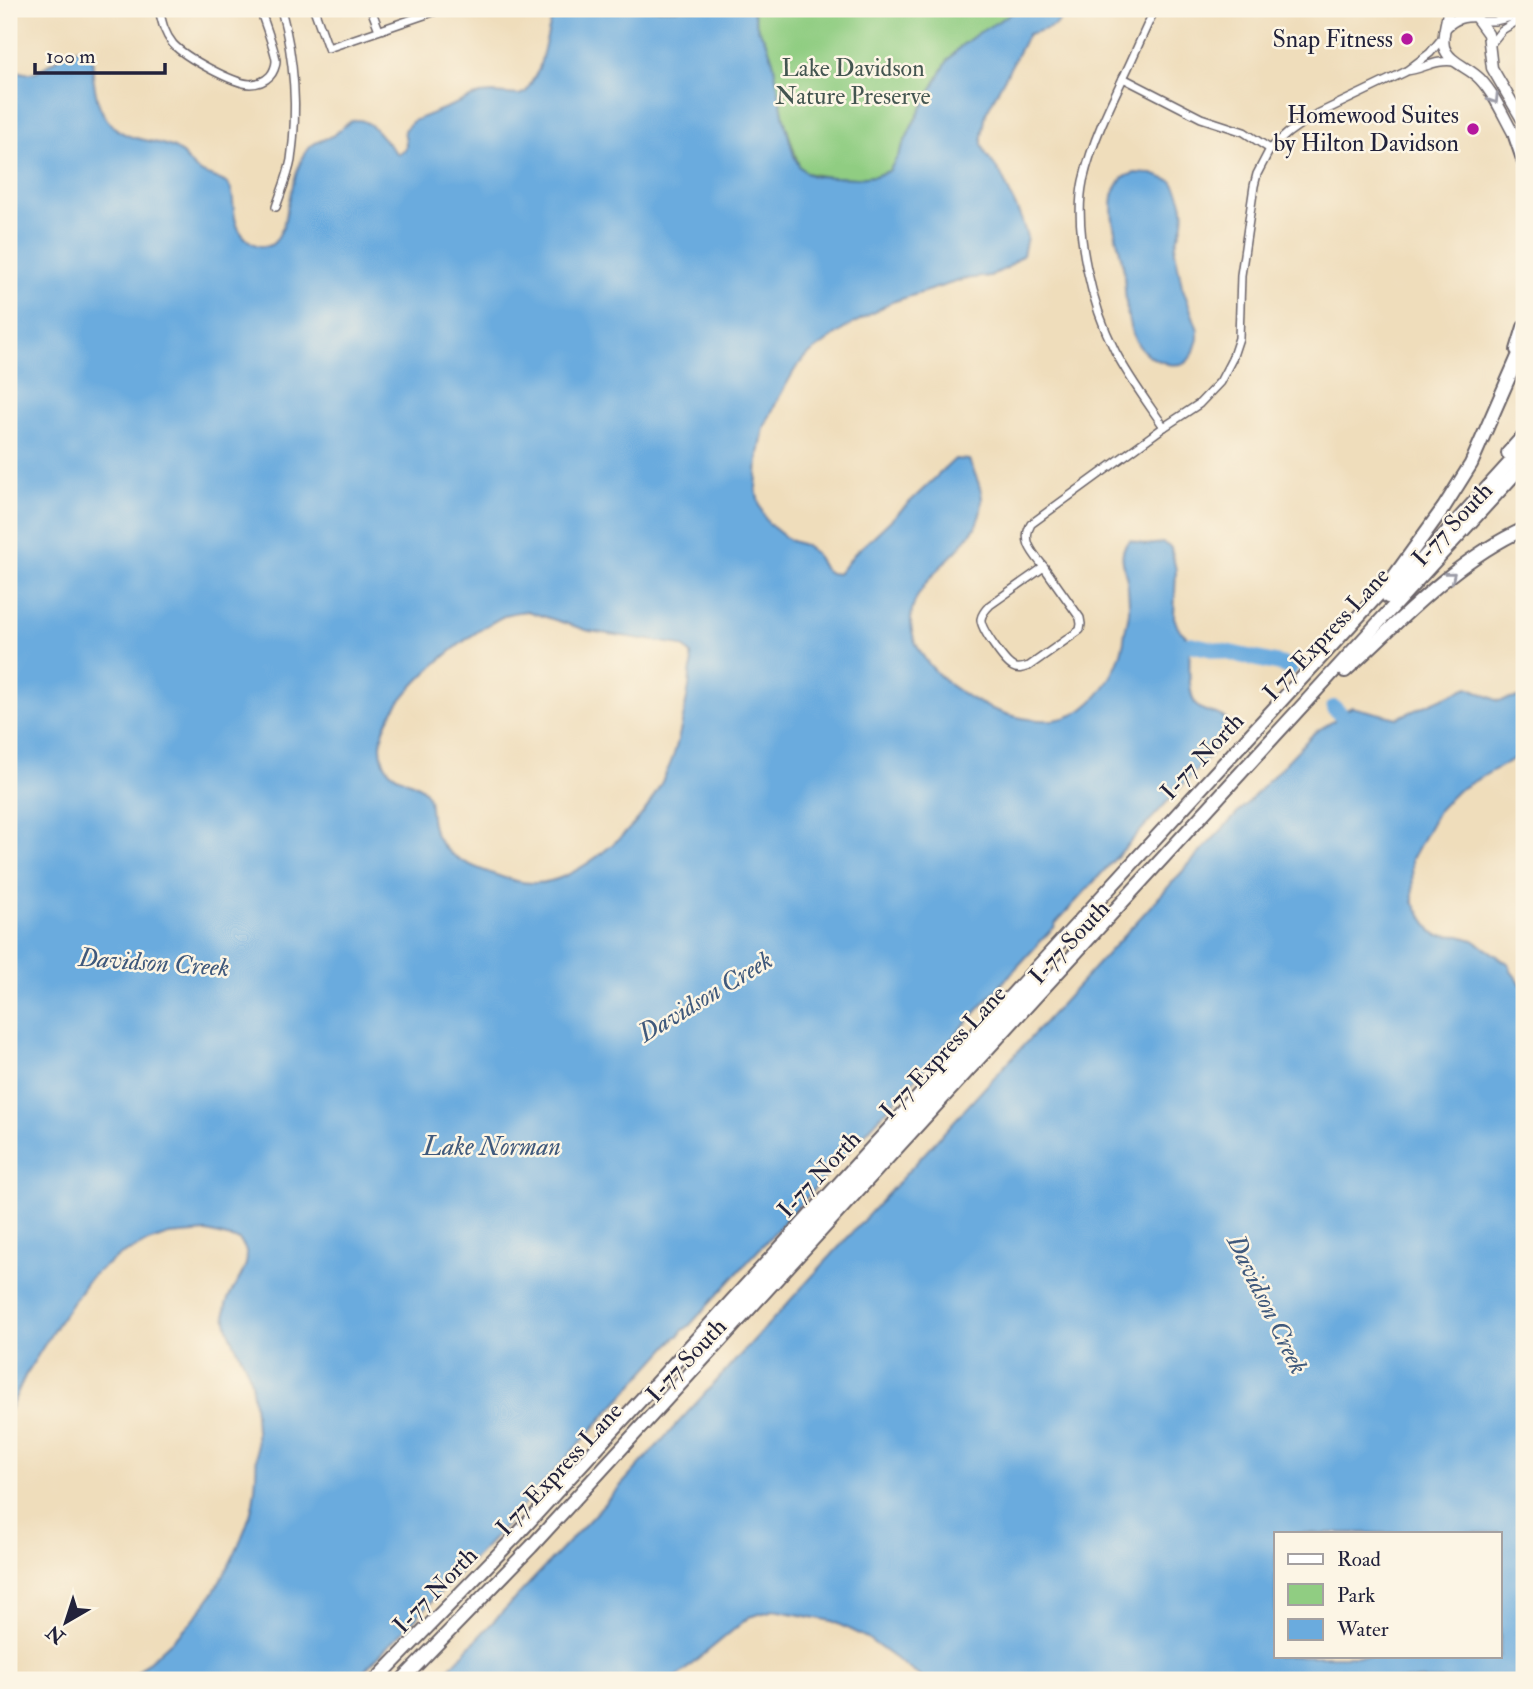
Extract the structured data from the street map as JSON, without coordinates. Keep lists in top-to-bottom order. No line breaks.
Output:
{"streets":{"highway":["I-77 South","I 77 Express Lane","I-77 North"]},"water":["Davidson Creek","Lake Norman"],"parks":["Lake Davidson Nature Preserve"],"places":["Snap Fitness","Homewood Suites by Hilton Davidson"],"legend":["Road","Park","Water"],"scale_bar":"100 m","north":"bottom left"}
